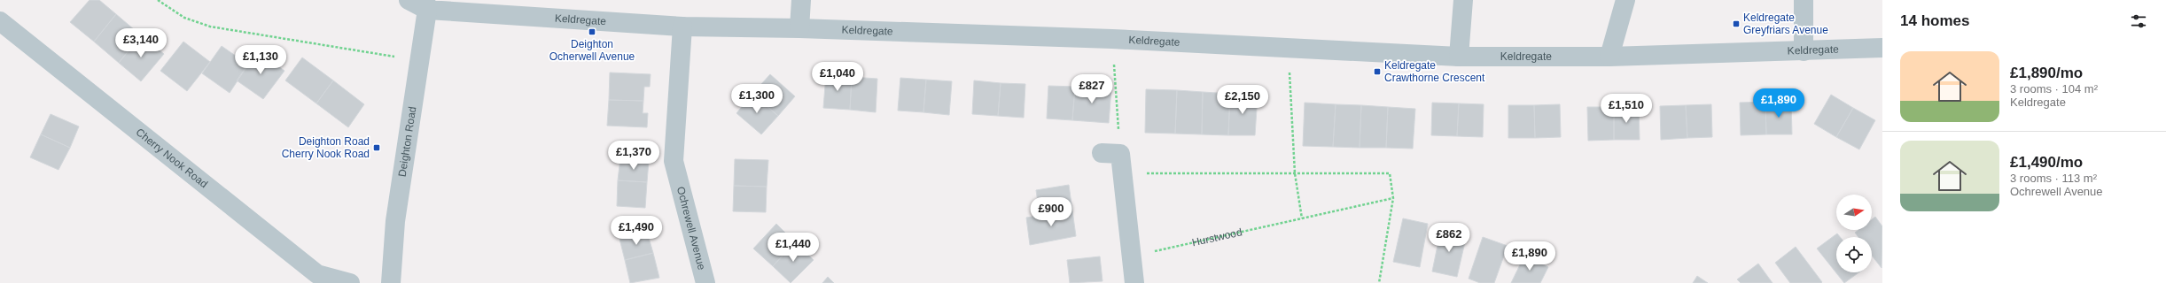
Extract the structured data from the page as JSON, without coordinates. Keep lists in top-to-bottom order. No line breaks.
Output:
{"streets":{"street":["Keldregate","Deighton Road","Cherry Nook Road","Ochrewell Avenue"],"path":["Hurstwood"]},"crossings":[["Keldregate","Deighton Road"],["Keldregate","Ochrewell Avenue"]],"places":{"transit":["Keldregate Greyfriars Avenue","Deighton Ocherwell Avenue","Keldregate Crawthorne Crescent","Deighton Road Cherry Nook Road"]},"north":"right","page":{"heading":"14 homes","price":["£3,140","£1,130","£1,040","£827","£1,300","£2,150","£1,890","£1,510","£1,370","£900","£1,490","£862","£1,440","£1,890"],"list":[{"name":"£1,890/mo","note":"3 rooms · 104 m² · Keldregate"},{"name":"£1,490/mo","note":"3 rooms · 113 m² · Ochrewell Avenue"}]}}
